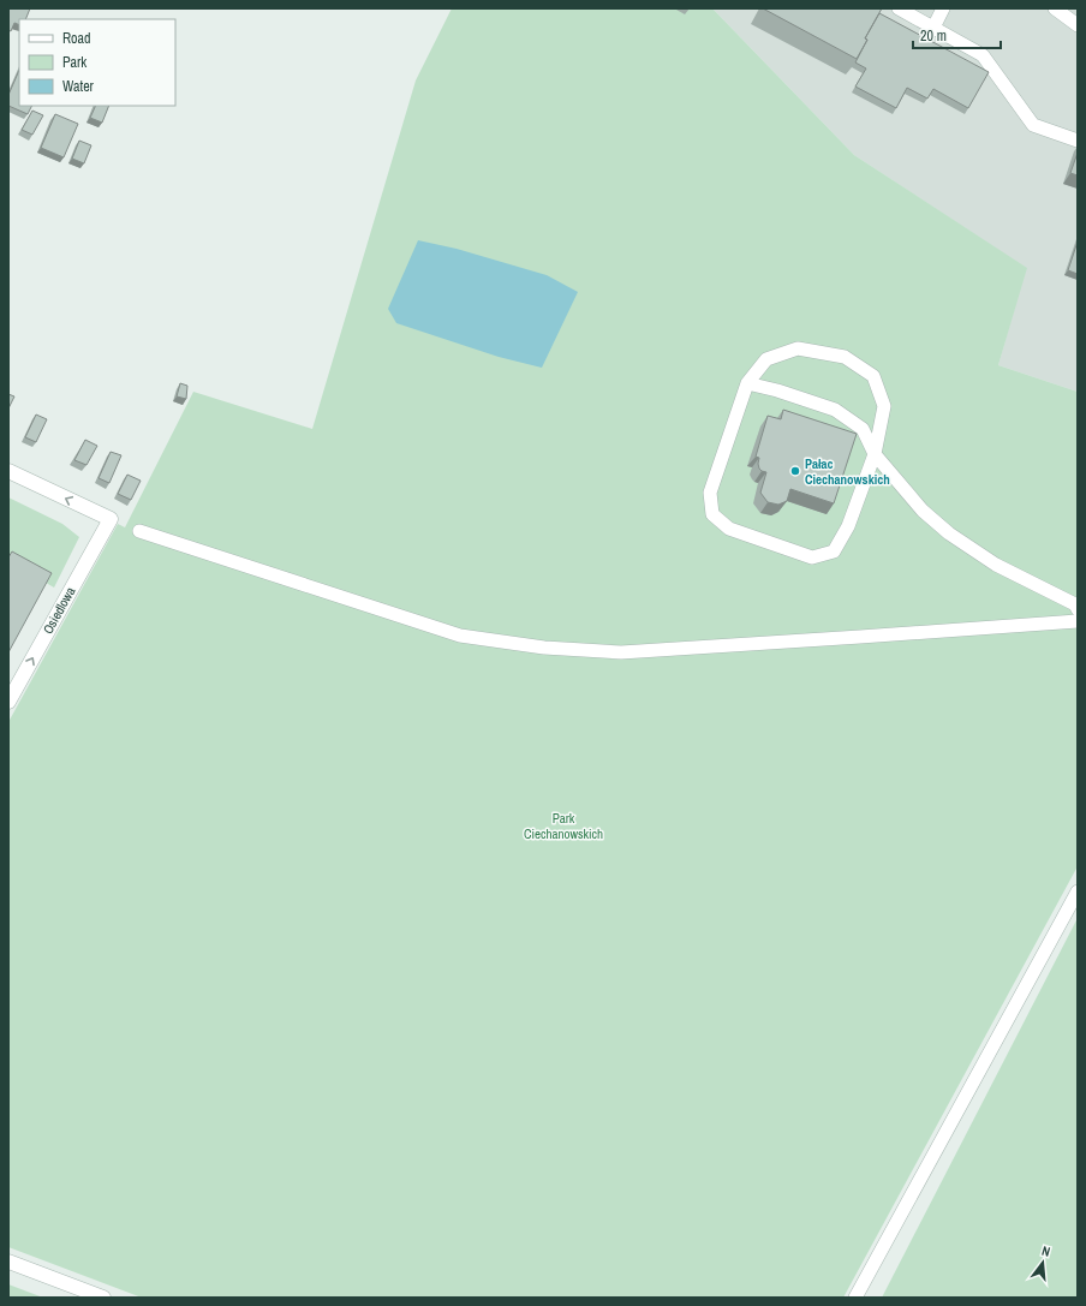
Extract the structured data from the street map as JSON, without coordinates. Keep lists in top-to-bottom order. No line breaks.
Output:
{"streets":{"street":["Osiedlowa"]},"parks":["Park Ciechanowskich"],"places":["Pałac Ciechanowskich"],"legend":["Road","Park","Water"],"scale_bar":"20 m","north":"top"}
